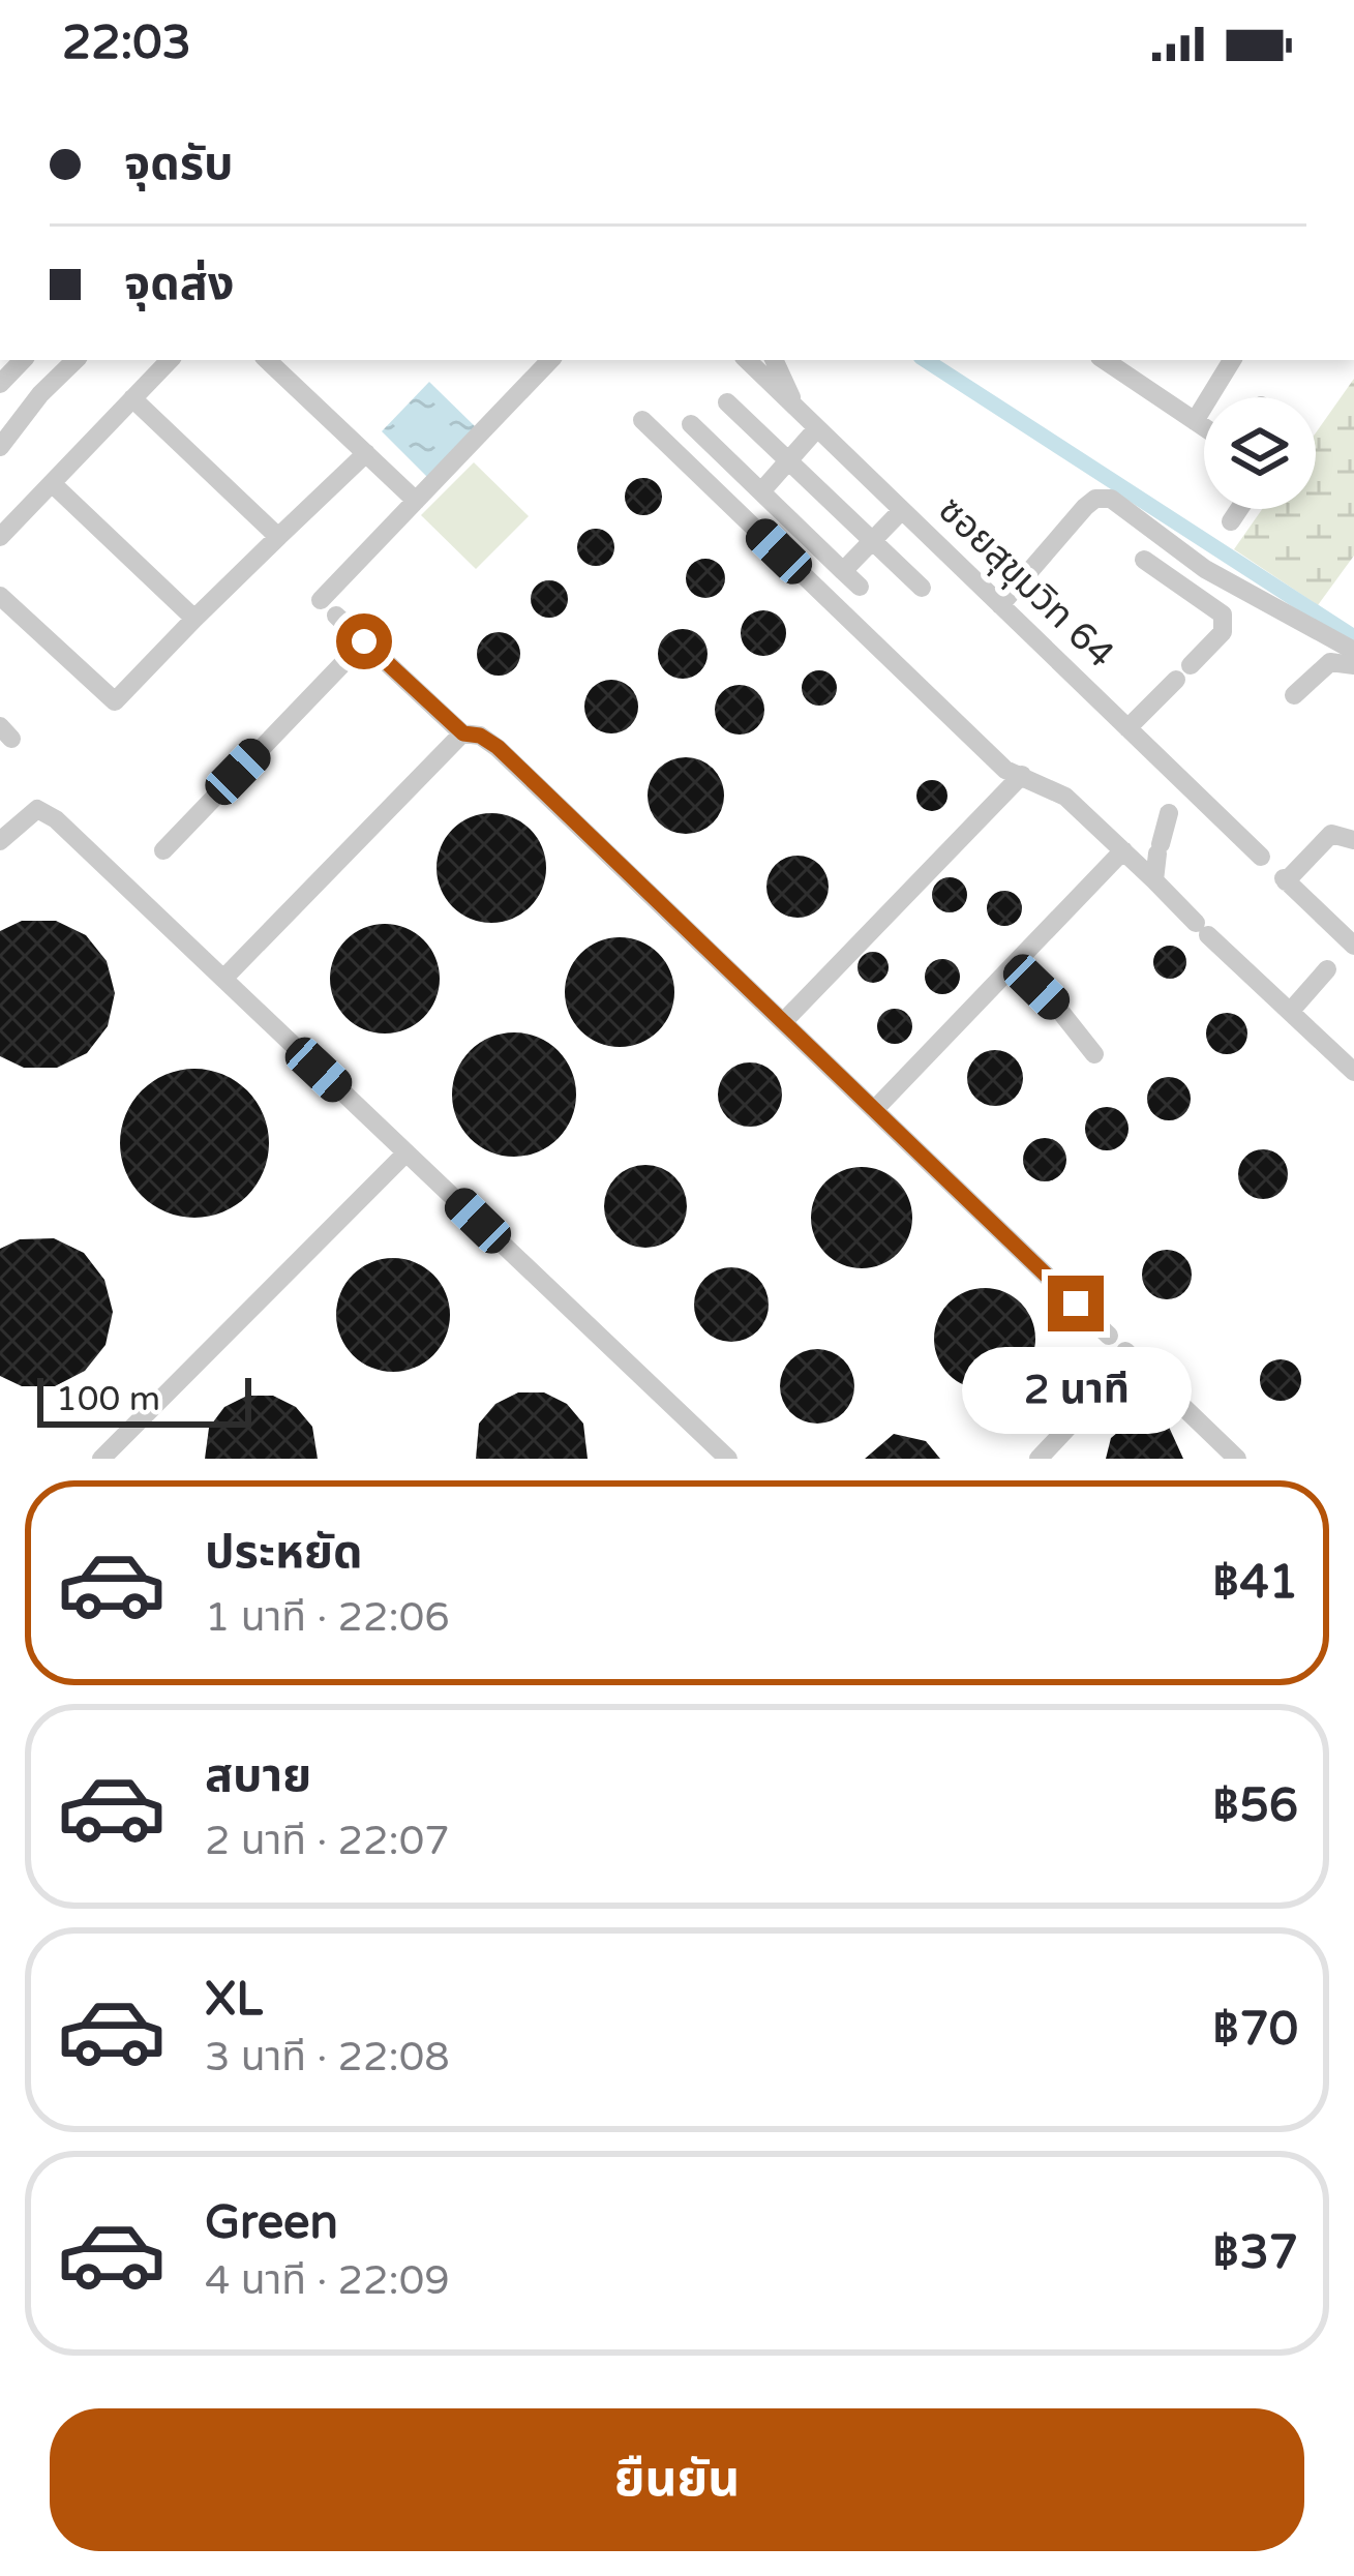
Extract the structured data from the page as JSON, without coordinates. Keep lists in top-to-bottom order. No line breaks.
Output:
{"streets":{"street":["ซอยสุขุมวิท 64"]},"scale_bar":"100 m","page":{"status":"22:03","banner":["จุดรับ","จุดส่ง"],"bubble":"2 นาที","scale":"100 m","list":[{"name":"ประหยัด","note":"1 นาที · 22:06","value":"฿41"},{"name":"สบาย","note":"2 นาที · 22:07","value":"฿56"},{"name":"XL","note":"3 นาที · 22:08","value":"฿70"},{"name":"Green","note":"4 นาที · 22:09","value":"฿37"}],"buttons":"ยืนยัน"}}
